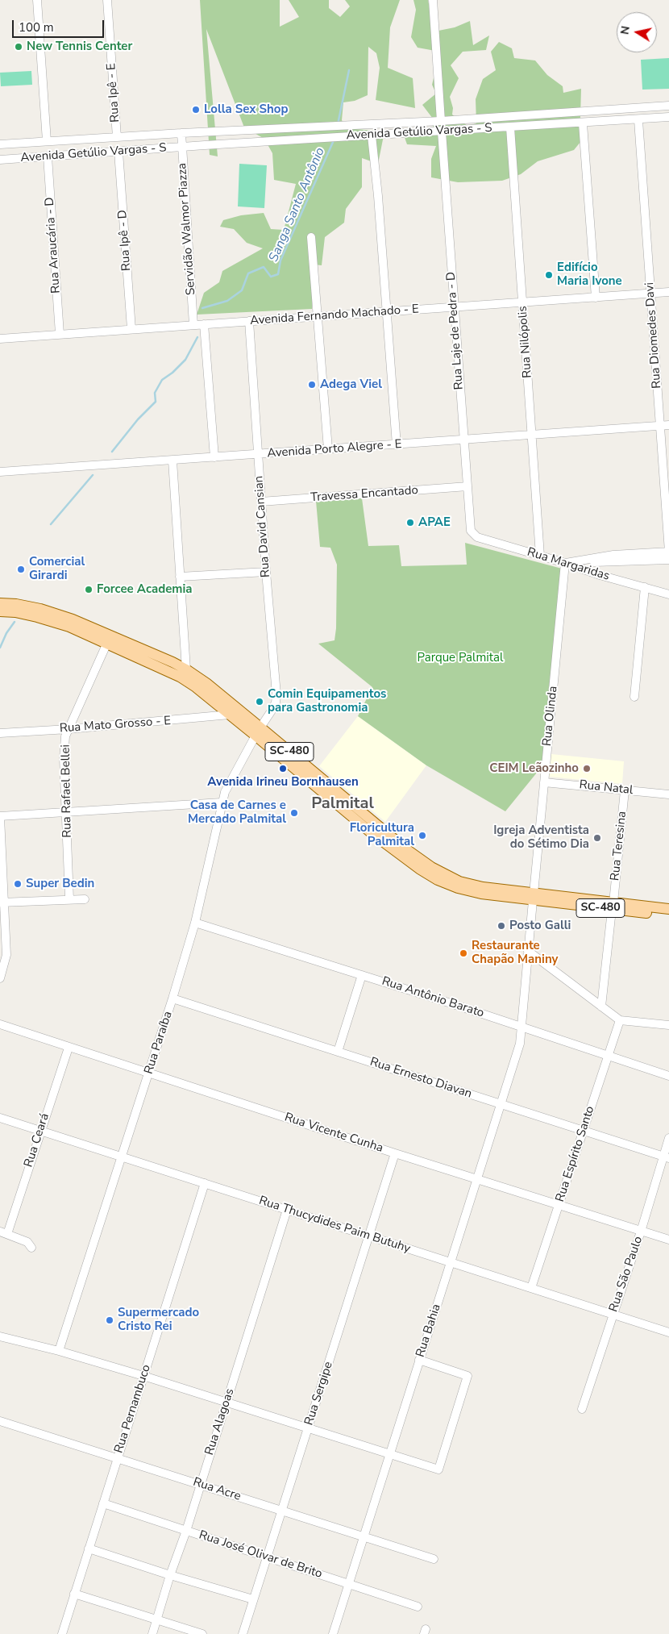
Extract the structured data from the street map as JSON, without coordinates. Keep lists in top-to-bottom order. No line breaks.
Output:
{"streets":{"main road":["SC-480"],"street":["Rua Ipê - E","Avenida Getúlio Vargas - S","Servidão Walmor Piazza","Rua Ipê - D","Rua Araucária - D","Avenida Fernando Machado - E","Rua Laje de Pedra - D","Rua Diomedes Davi","Rua Nilópolis","Avenida Porto Alegre - E","Travessa Encantado","Rua David Cansian","Rua Margaridas","Rua Olinda","Rua Mato Grosso - E","Rua Natal","Rua Rafael Bellei","Rua Teresina","Rua Antônio Barato","Rua Paraíba","Rua Ernesto Diavan","Rua Vicente Cunha","Rua Ceará","Rua Espírito Santo","Rua Thucydides Paim Butuhy","Rua São Paulo","Rua Bahia","Rua Sergipe","Rua Pernambuco","Rua Alagoas","Rua Acre","Rua José Olivar de Brito"]},"crossings":[["Rua Ipê - E","Avenida Getúlio Vargas - S"],["Avenida Getúlio Vargas - S","Servidão Walmor Piazza"],["Avenida Getúlio Vargas - S","Rua Ipê - D"],["Avenida Getúlio Vargas - S","Rua Araucária - D"],["Avenida Getúlio Vargas - S","Rua Laje de Pedra - D"],["Avenida Getúlio Vargas - S","Rua Diomedes Davi"],["Avenida Getúlio Vargas - S","Rua Nilópolis"],["Servidão Walmor Piazza","Avenida Fernando Machado - E"],["Rua Ipê - D","Avenida Fernando Machado - E"],["Rua Araucária - D","Avenida Fernando Machado - E"],["Avenida Fernando Machado - E","Rua Laje de Pedra - D"],["Avenida Fernando Machado - E","Rua Diomedes Davi"],["Avenida Fernando Machado - E","Rua Nilópolis"],["Avenida Fernando Machado - E","Rua David Cansian"],["Rua Laje de Pedra - D","Avenida Porto Alegre - E"],["Rua Laje de Pedra - D","Travessa Encantado"],["Rua Laje de Pedra - D","Rua Margaridas"],["Rua Diomedes Davi","Avenida Porto Alegre - E"],["Rua Nilópolis","Avenida Porto Alegre - E"],["Rua Nilópolis","Rua Margaridas"],["Avenida Porto Alegre - E","Rua David Cansian"],["Travessa Encantado","Rua David Cansian"],["Rua David Cansian","SC-480"],["Rua David Cansian","Rua Paraíba"],["Rua Margaridas","Rua Olinda"],["Rua Olinda","SC-480"],["Rua Olinda","Rua Natal"],["Rua Olinda","Rua Antônio Barato"],["Rua Olinda","Rua Bahia"],["Rua Mato Grosso - E","SC-480"],["Rua Mato Grosso - E","Rua Rafael Bellei"],["SC-480","Rua Rafael Bellei"],["SC-480","Rua Teresina"],["SC-480","Rua Paraíba"],["Rua Natal","Rua Teresina"],["Rua Antônio Barato","Rua Paraíba"],["Rua Antônio Barato","Rua Espírito Santo"],["Rua Antônio Barato","Rua Bahia"],["Rua Paraíba","Rua Ernesto Diavan"],["Rua Paraíba","Rua Vicente Cunha"],["Rua Paraíba","Rua Thucydides Paim Butuhy"],["Rua Ernesto Diavan","Rua Espírito Santo"],["Rua Ernesto Diavan","Rua São Paulo"],["Rua Ernesto Diavan","Rua Bahia"],["Rua Vicente Cunha","Rua Ceará"],["Rua Vicente Cunha","Rua Espírito Santo"],["Rua Vicente Cunha","Rua São Paulo"],["Rua Vicente Cunha","Rua Bahia"],["Rua Vicente Cunha","Rua Sergipe"],["Rua Ceará","Rua Thucydides Paim Butuhy"],["Rua Espírito Santo","Rua Thucydides Paim Butuhy"],["Rua Thucydides Paim Butuhy","Rua São Paulo"],["Rua Thucydides Paim Butuhy","Rua Bahia"],["Rua Thucydides Paim Butuhy","Rua Sergipe"],["Rua Thucydides Paim Butuhy","Rua Pernambuco"],["Rua Thucydides Paim Butuhy","Rua Alagoas"],["Rua Bahia","Rua Acre"],["Rua Bahia","Rua José Olivar de Brito"],["Rua Sergipe","Rua Acre"],["Rua Sergipe","Rua José Olivar de Brito"],["Rua Pernambuco","Rua Acre"],["Rua Pernambuco","Rua José Olivar de Brito"],["Rua Alagoas","Rua Acre"],["Rua Alagoas","Rua José Olivar de Brito"]],"districts":["Palmital"],"water":["Sanga Santo Antônio"],"parks":["Parque Palmital"],"places":["New Tennis Center","Lolla Sex Shop","Edifício Maria Ivone","Adega Viel","APAE","Comercial Girardi","Forcee Academia","Comin Equipamentos para Gastronomia","Avenida Irineu Bornhausen","CEIM Leãozinho","Casa de Carnes e Mercado Palmital","Floricultura Palmital","Igreja Adventista do Sétimo Dia","Super Bedin","Posto Galli","Restaurante Chapão Maniny","Supermercado Cristo Rei"],"scale_bar":"100 m","north":"left"}
